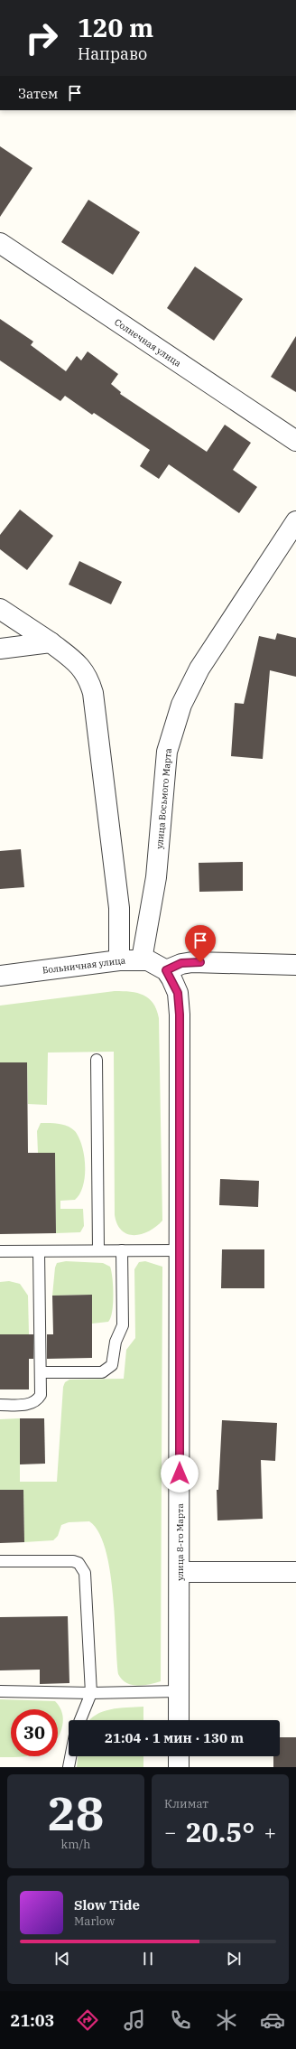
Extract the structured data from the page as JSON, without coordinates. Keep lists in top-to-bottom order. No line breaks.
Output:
{"streets":{"street":["Солнечная улица","улица Восьмого Марта","Больничная улица","улица 8-го Марта"]},"crossings":[["улица Восьмого Марта","Больничная улица"],["Больничная улица","улица 8-го Марта"]],"page":{"turn":["120 m","Направо"],"then":"Затем","limit":"30","trip":"21:04 · 1 мин · 130 m","tile":[["28","km/h"],"Климат"],"heat":["−","20.5°","+"],"song":["Slow Tide","Marlow"],"tabs":"21:03"}}
